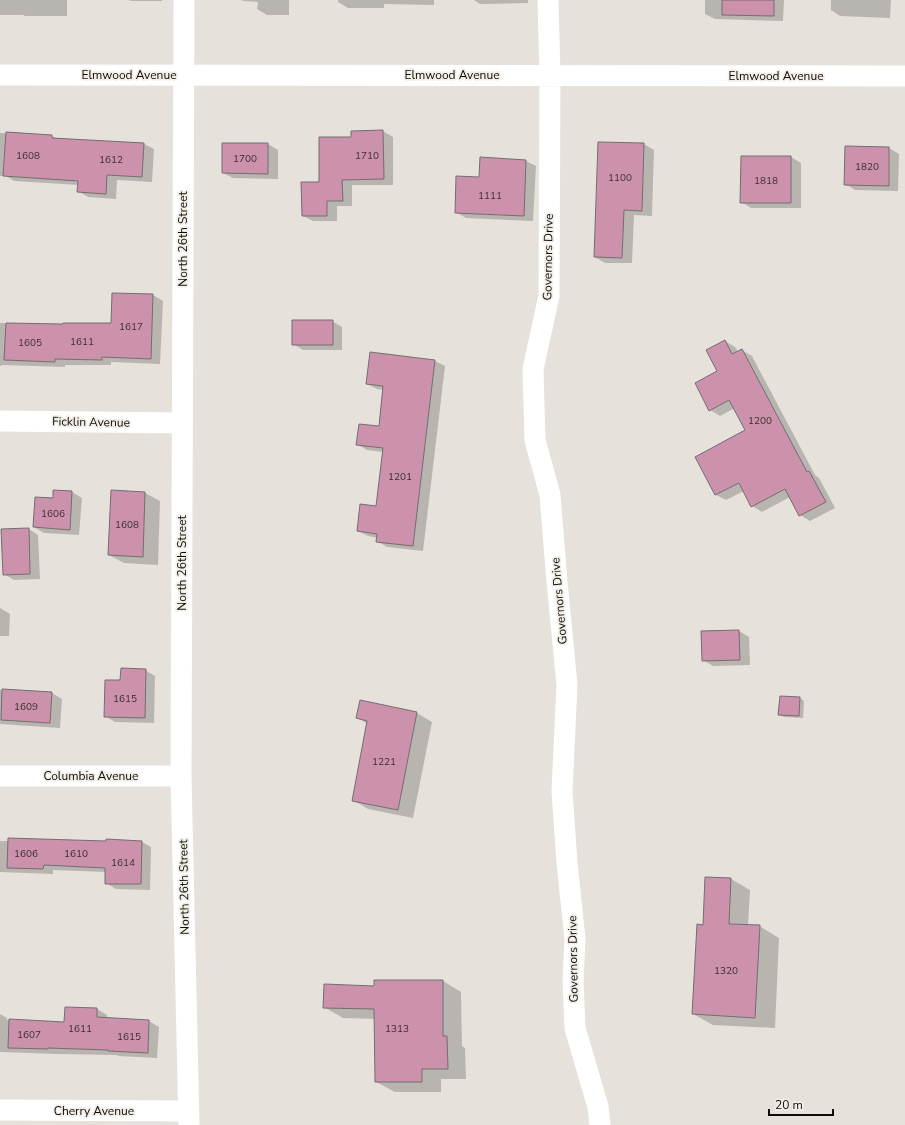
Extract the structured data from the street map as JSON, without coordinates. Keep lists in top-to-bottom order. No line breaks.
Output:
{"streets":{"street":["Elmwood Avenue","North 26th Street","Governors Drive","Ficklin Avenue","Columbia Avenue","Cherry Avenue"]},"crossings":[["Elmwood Avenue","North 26th Street"],["Elmwood Avenue","Governors Drive"],["North 26th Street","Ficklin Avenue"],["North 26th Street","Columbia Avenue"],["North 26th Street","Cherry Avenue"]],"house_numbers":["1608","1710","1700","1612","1820","1100","1818","1111","1617","1611","1605","1200","1201","1606","1608","1615","1609","1221","1606","1610","1614","1320","1611","1313","1607","1615"],"scale_bar":"20 m"}
